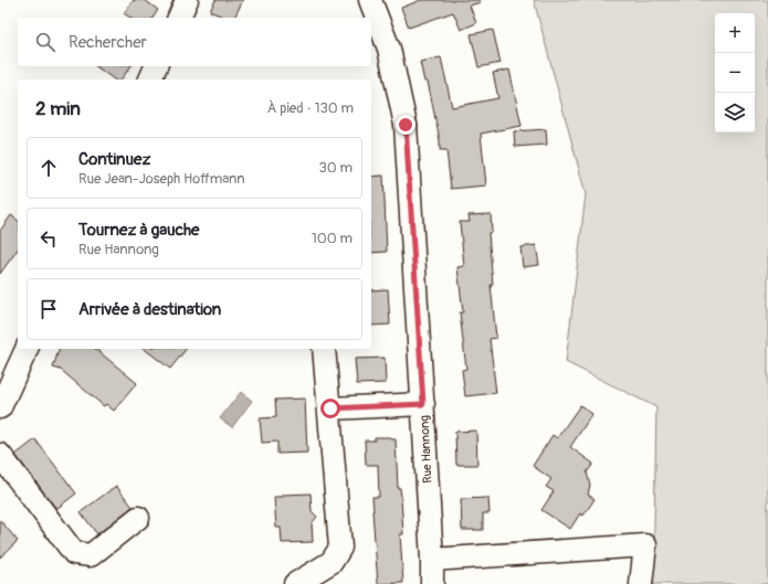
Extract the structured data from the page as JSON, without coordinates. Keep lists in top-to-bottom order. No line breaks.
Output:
{"streets":{"street":["Rue Hannong"]},"page":{"map_buttons":["+","−"],"search":"Rechercher","heading":["2 min","À pied · 130 m"],"list":[["Continuez","Rue Jean-Joseph Hoffmann","30 m"],["Tournez à gauche","Rue Hannong","100 m"],"Arrivée à destination"]}}
